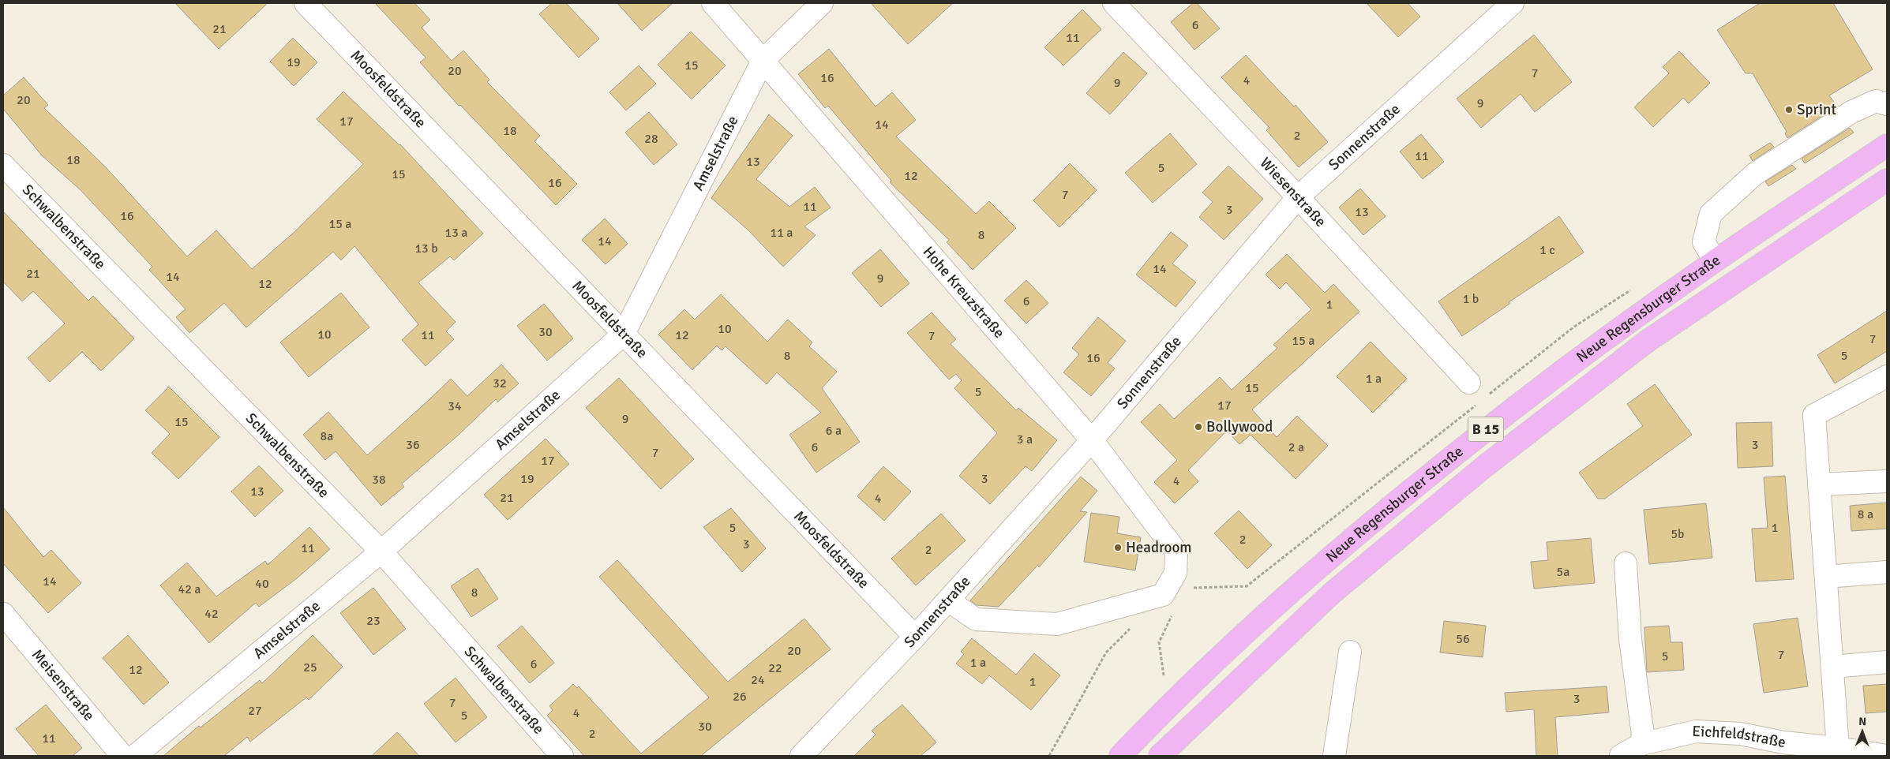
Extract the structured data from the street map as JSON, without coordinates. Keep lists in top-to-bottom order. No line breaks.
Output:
{"streets":{"highway":["Neue Regensburger Straße","B 15"],"street":["Moosfeldstraße","Sonnenstraße","Amselstraße","Wiesenstraße","Schwalbenstraße","Hohe Kreuzstraße","Meisenstraße","Eichfeldstraße"]},"crossings":[["Moosfeldstraße","Sonnenstraße"],["Moosfeldstraße","Amselstraße"],["Sonnenstraße","Wiesenstraße"],["Sonnenstraße","Hohe Kreuzstraße"],["Amselstraße","Schwalbenstraße"],["Amselstraße","Hohe Kreuzstraße"]],"places":["Sprint","Bollywood","Headroom"],"house_numbers":["6","21","11","19","15","20","7","16","4","9","20","9","17","14","18","2","28","11","18","13","5","15","12","16","7","11","3","13","16","15 a","13 a","11 a","8","14","13 b","1 c","14","21","14","9","12","1 b","6","1","10","30","10","11","12","7","7","15 a","8","5","16","1 a","32","15","5","17","34","9","15","6 a","8a","3 a","36","3","6","2 a","7","17","19","3","38","4","13","21","4","8 a","5","1","5b","2","3","11","2","5a","14","40","42 a","8","42","23","56","20","7","5","1 a","6","25","22","12","24","1","26","3","7","27","4","5","30","2","11"],"north":"top"}
